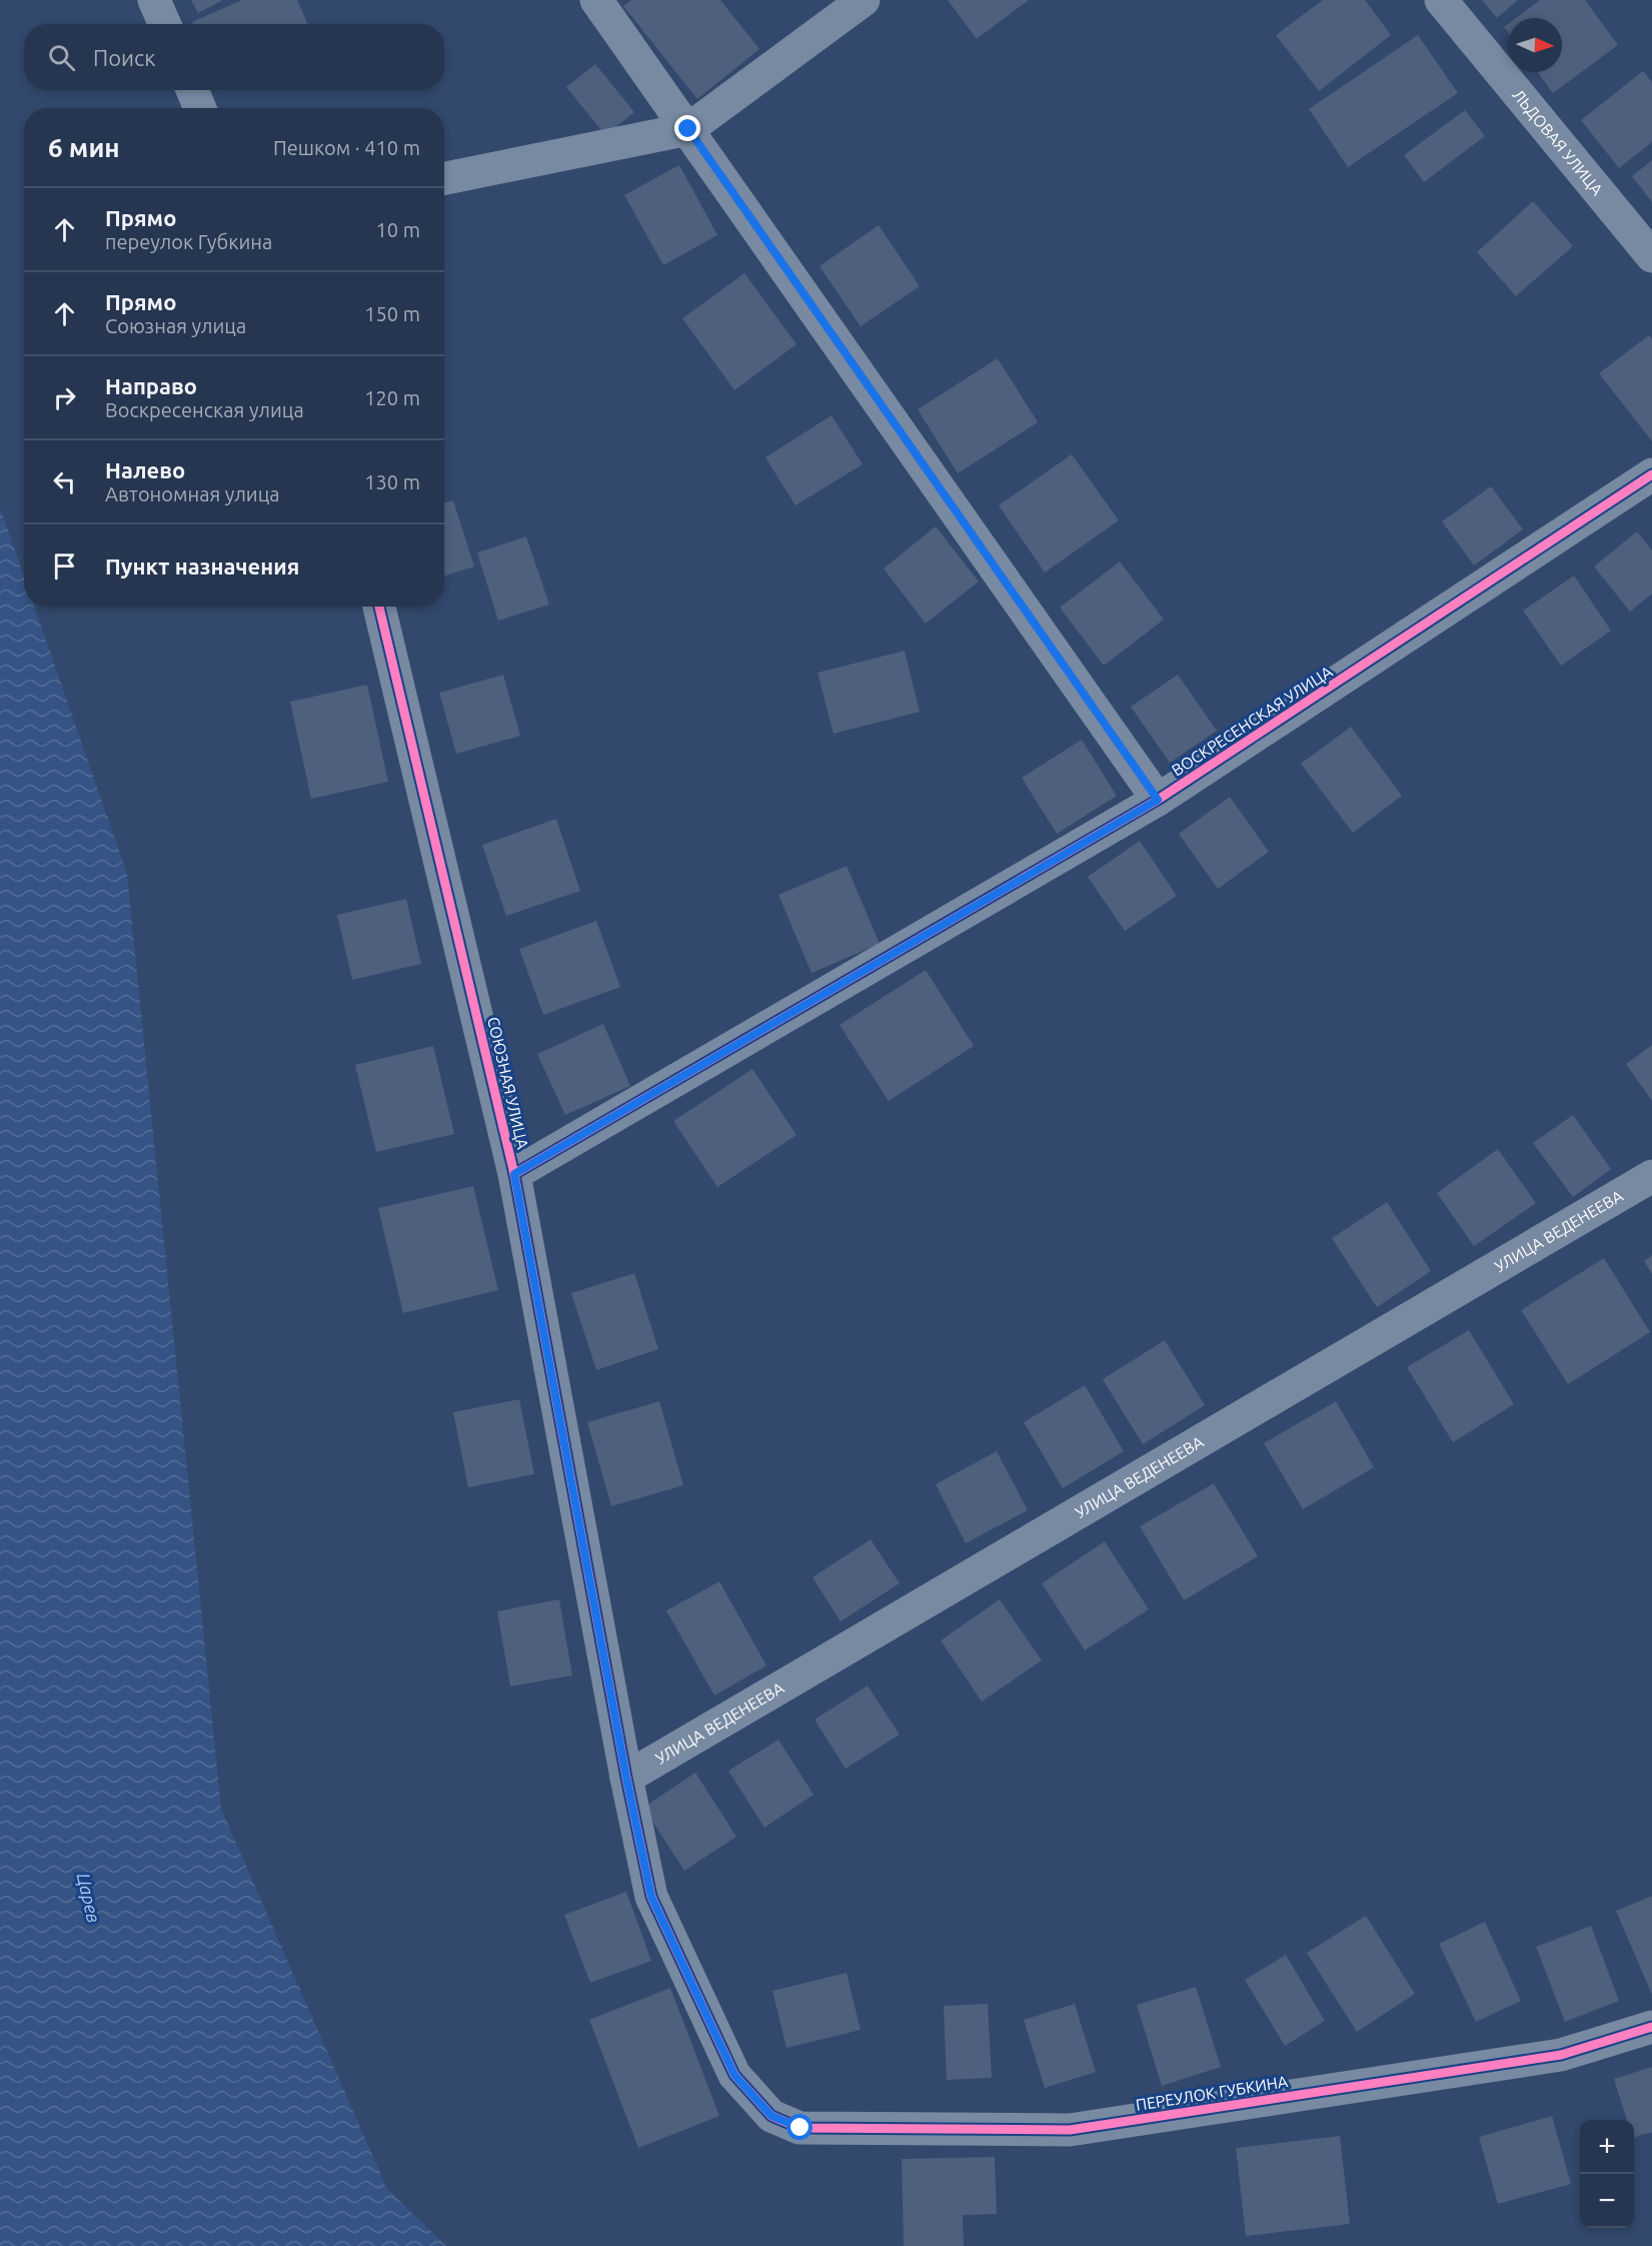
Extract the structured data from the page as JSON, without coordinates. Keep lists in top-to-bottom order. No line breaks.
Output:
{"streets":{"street":["ЛЬДОВАЯ УЛИЦА","ВОСКРЕСЕНСКАЯ УЛИЦА","СОЮЗНАЯ УЛИЦА","УЛИЦА ВЕДЕНЕЕВА","ПЕРЕУЛОК ГУБКИНА"]},"crossings":[["ВОСКРЕСЕНСКАЯ УЛИЦА","СОЮЗНАЯ УЛИЦА"],["СОЮЗНАЯ УЛИЦА","УЛИЦА ВЕДЕНЕЕВА"],["СОЮЗНАЯ УЛИЦА","ПЕРЕУЛОК ГУБКИНА"]],"water":["Царев"],"north":"right","page":{"search":"Поиск","heading":["6 мин","Пешком · 410 m"],"list":[["Прямо","переулок Губкина","10 m"],["Прямо","Союзная улица","150 m"],["Направо","Воскресенская улица","120 m"],["Налево","Автономная улица","130 m"],"Пункт назначения"],"map_buttons":["+","−"]}}
